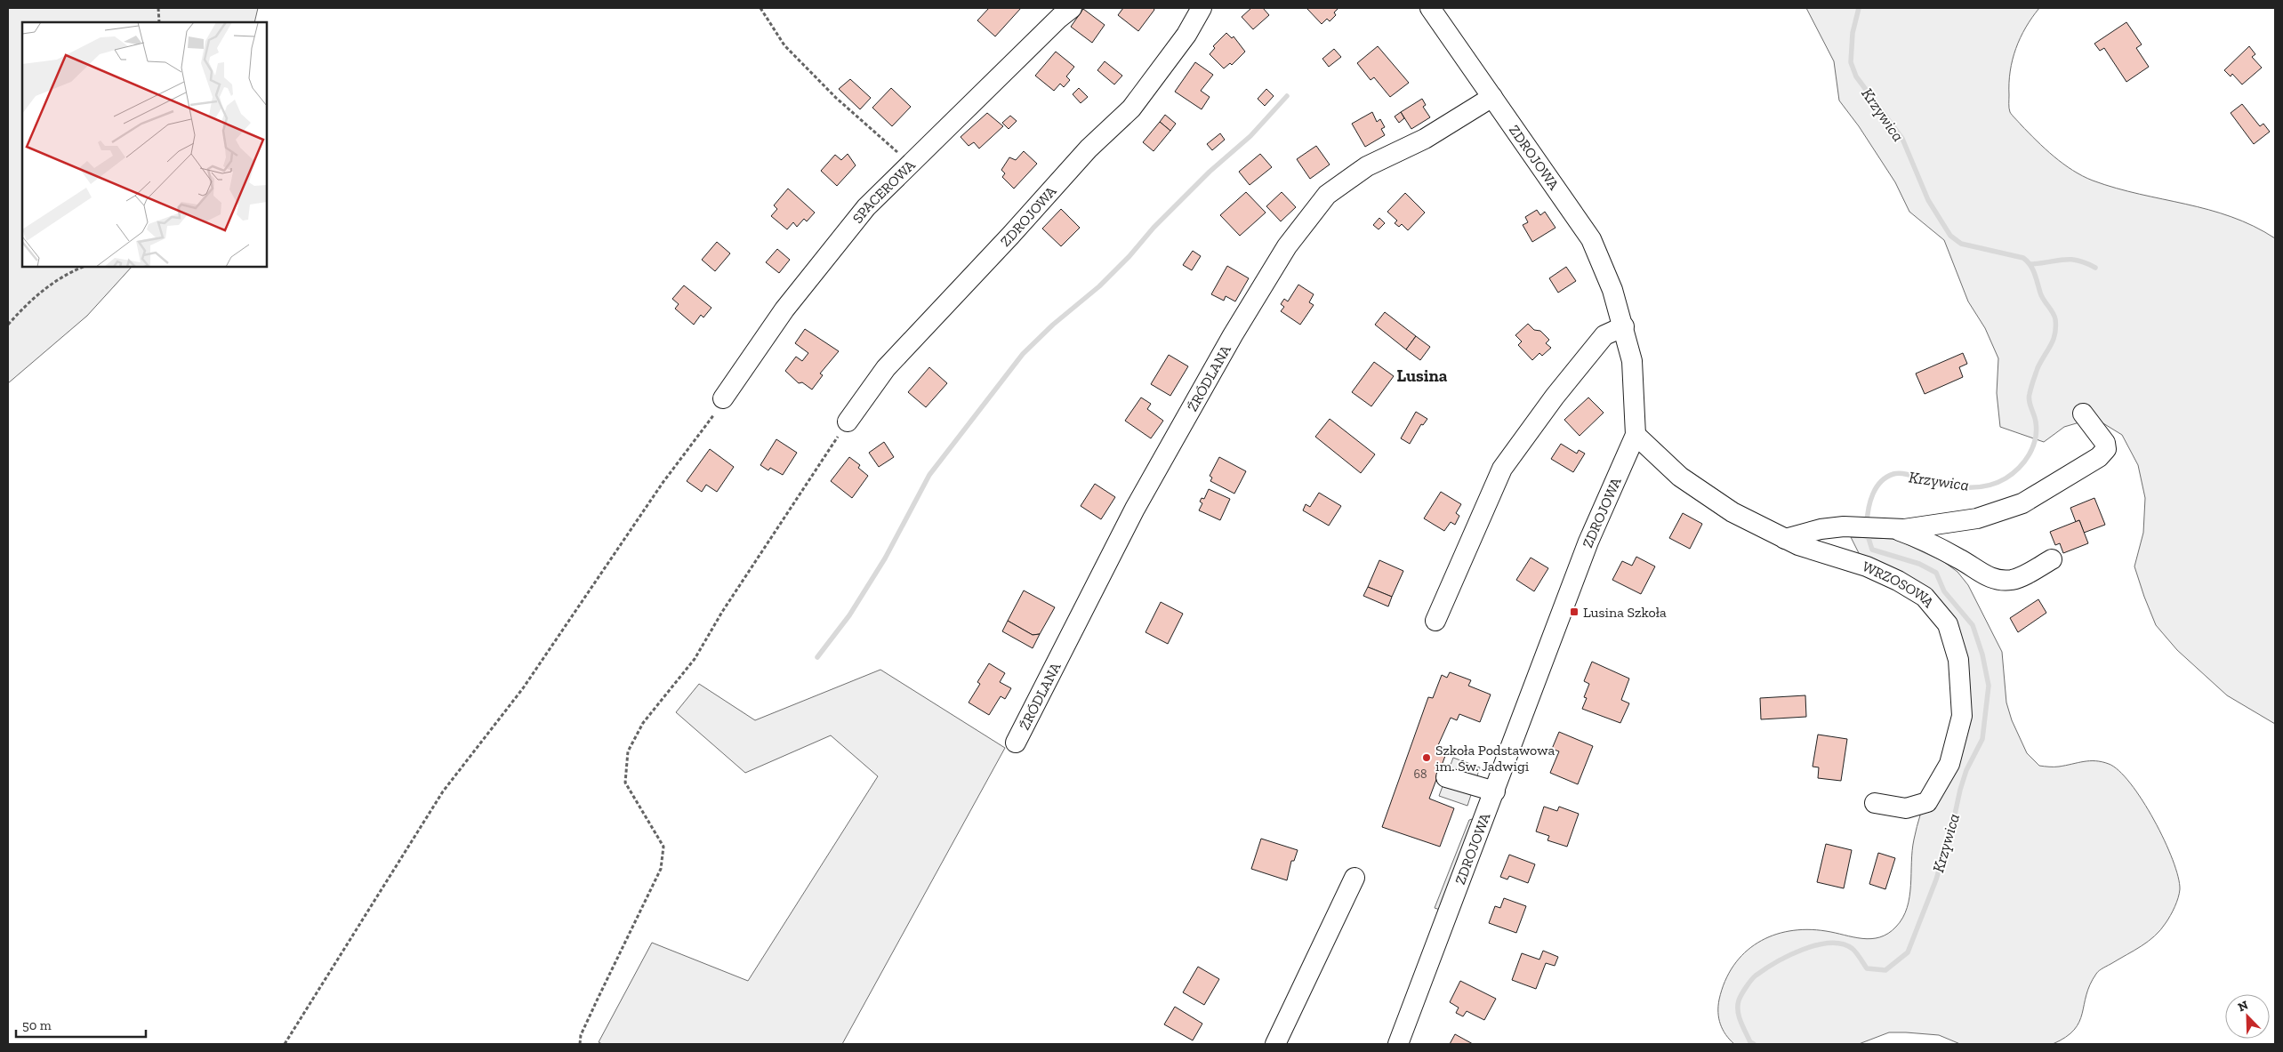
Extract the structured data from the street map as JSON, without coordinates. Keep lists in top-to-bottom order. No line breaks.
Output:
{"streets":{"street":["ZDROJOWA","SPACEROWA","ŹRÓDLANA","WRZOSOWA"]},"crossings":[["ZDROJOWA","ŹRÓDLANA"],["ZDROJOWA","WRZOSOWA"]],"districts":["Lusina"],"water":["Krzywica"],"places":{"transit":["Lusina Szkoła"],"other":["Szkoła Podstawowa im. Św. Jadwigi"]},"house_numbers":["68"],"scale_bar":"50 m","north":"top left"}
